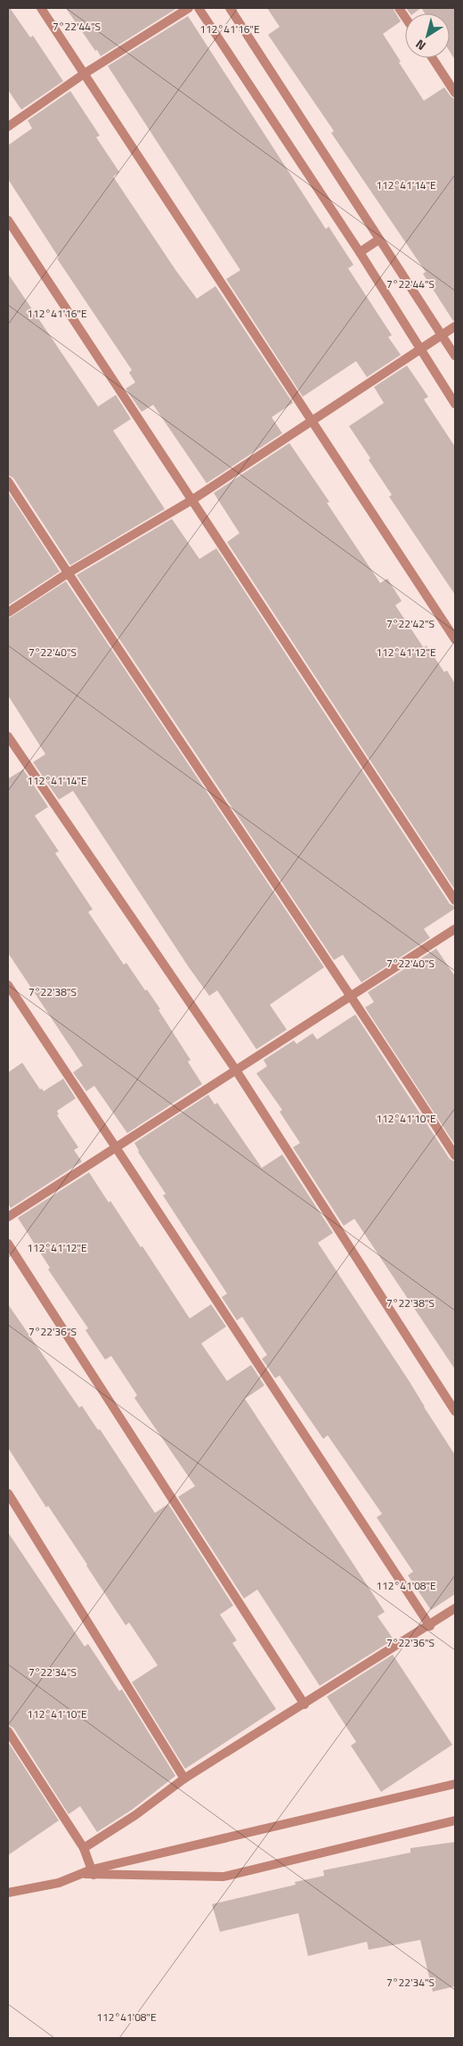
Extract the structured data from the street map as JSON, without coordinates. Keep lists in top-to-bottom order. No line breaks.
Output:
{"north":"bottom left","coordinates":["7°22'44\"S","112°41'16\"E","112°41'14\"E","7°22'42\"S","112°41'12\"E","7°22'40\"S","7°22'38\"S","112°41'10\"E","7°22'36\"S","112°41'08\"E","7°22'34\"S"]}
